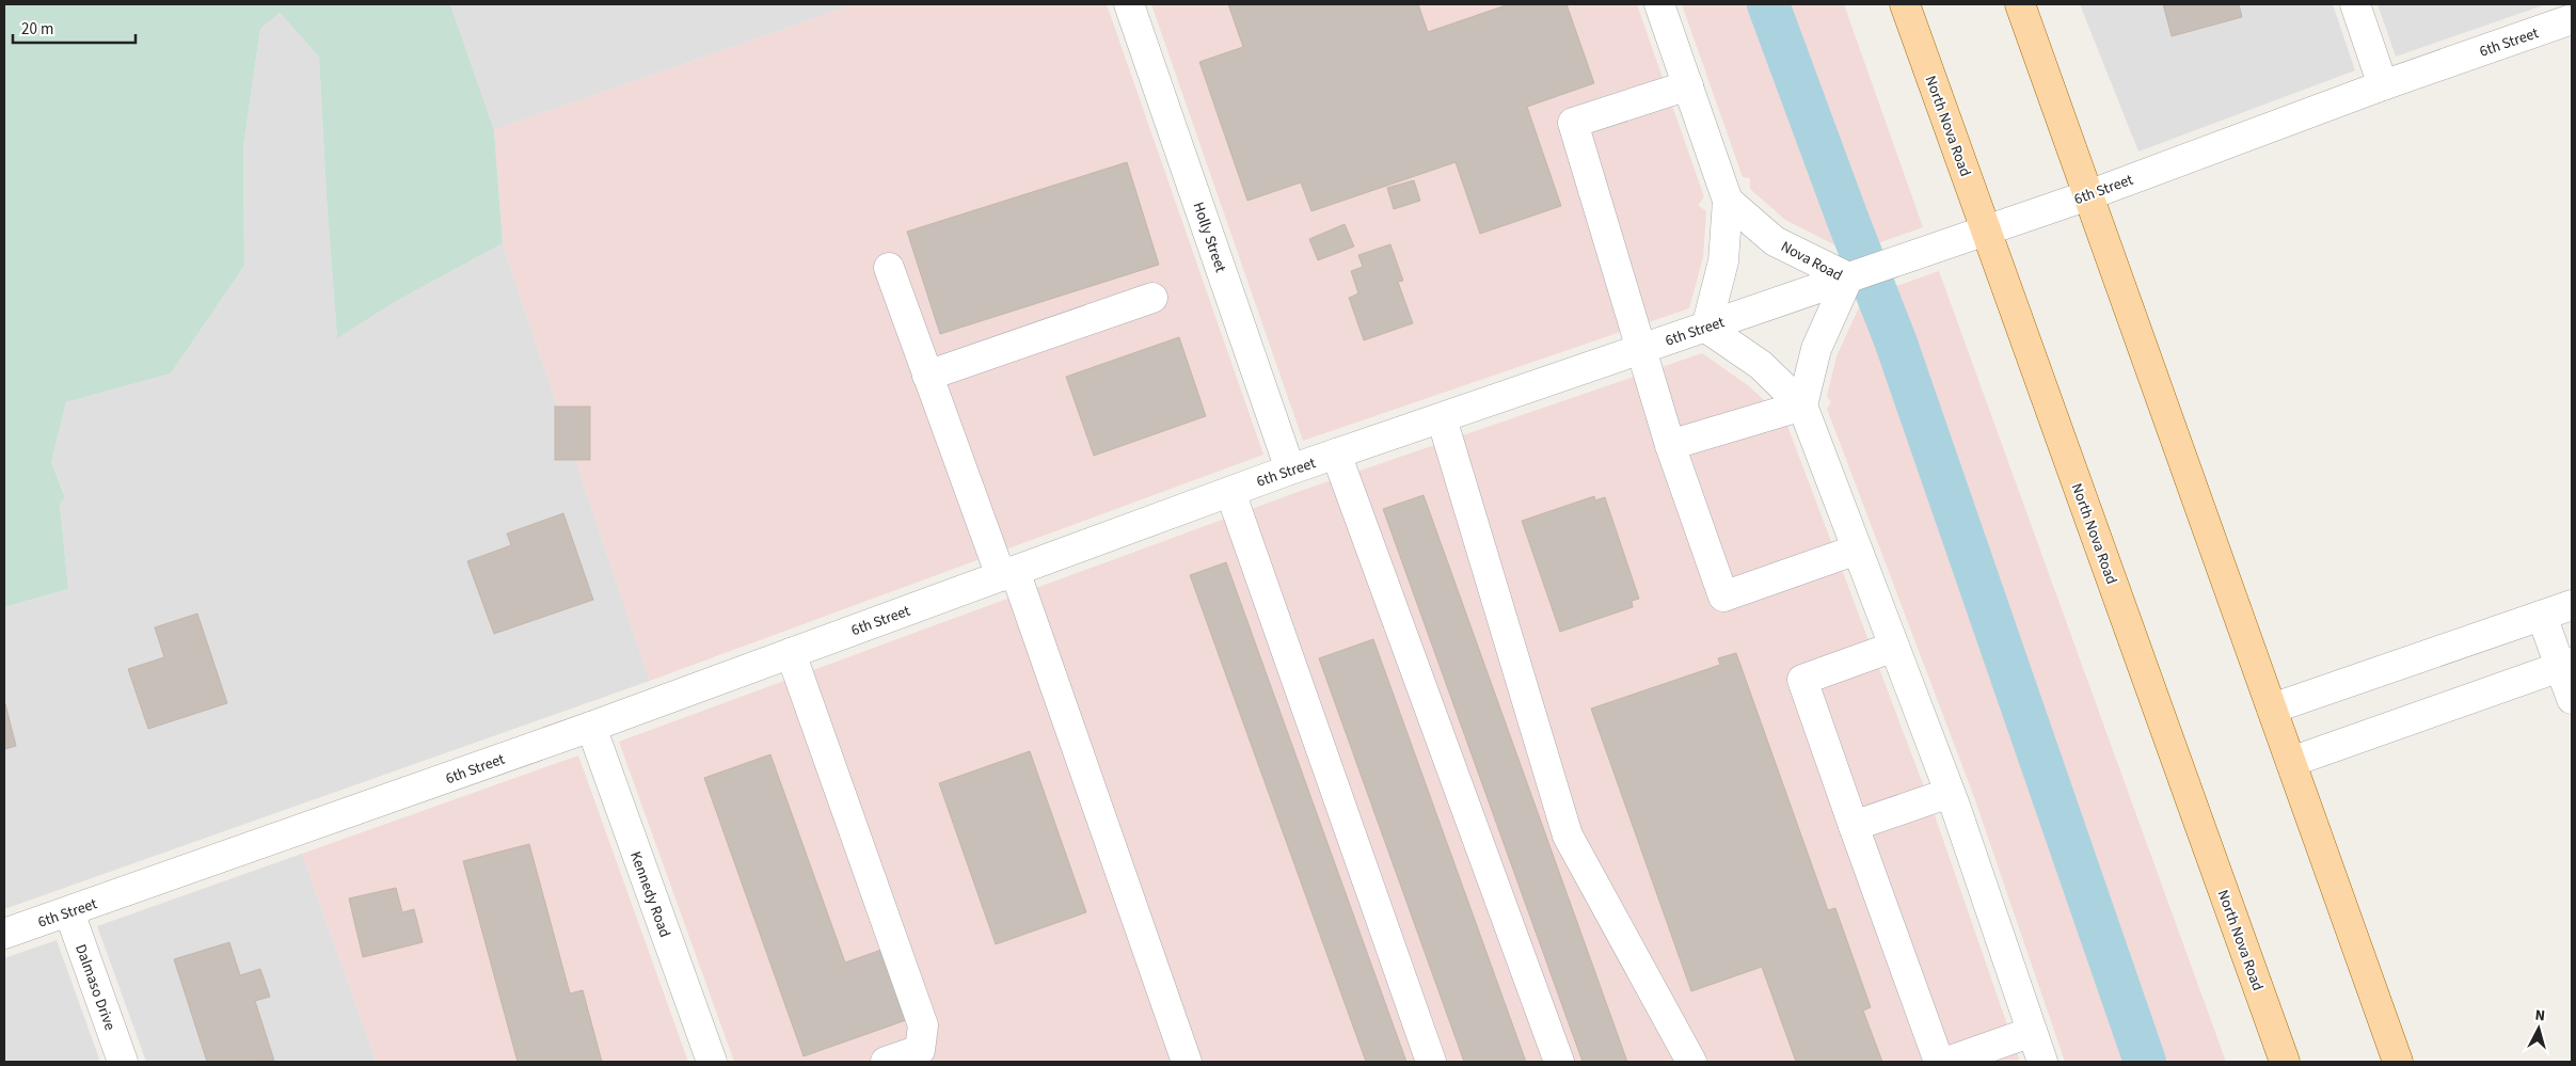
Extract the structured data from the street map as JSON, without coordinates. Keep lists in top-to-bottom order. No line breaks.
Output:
{"streets":{"main road":["North Nova Road"],"street":["6th Street","Holly Street","Nova Road","Kennedy Road","Dalmaso Drive"]},"crossings":[["6th Street","North Nova Road"],["6th Street","Holly Street"],["6th Street","Nova Road"],["6th Street","Kennedy Road"],["6th Street","Dalmaso Drive"]],"scale_bar":"20 m","north":"top"}
